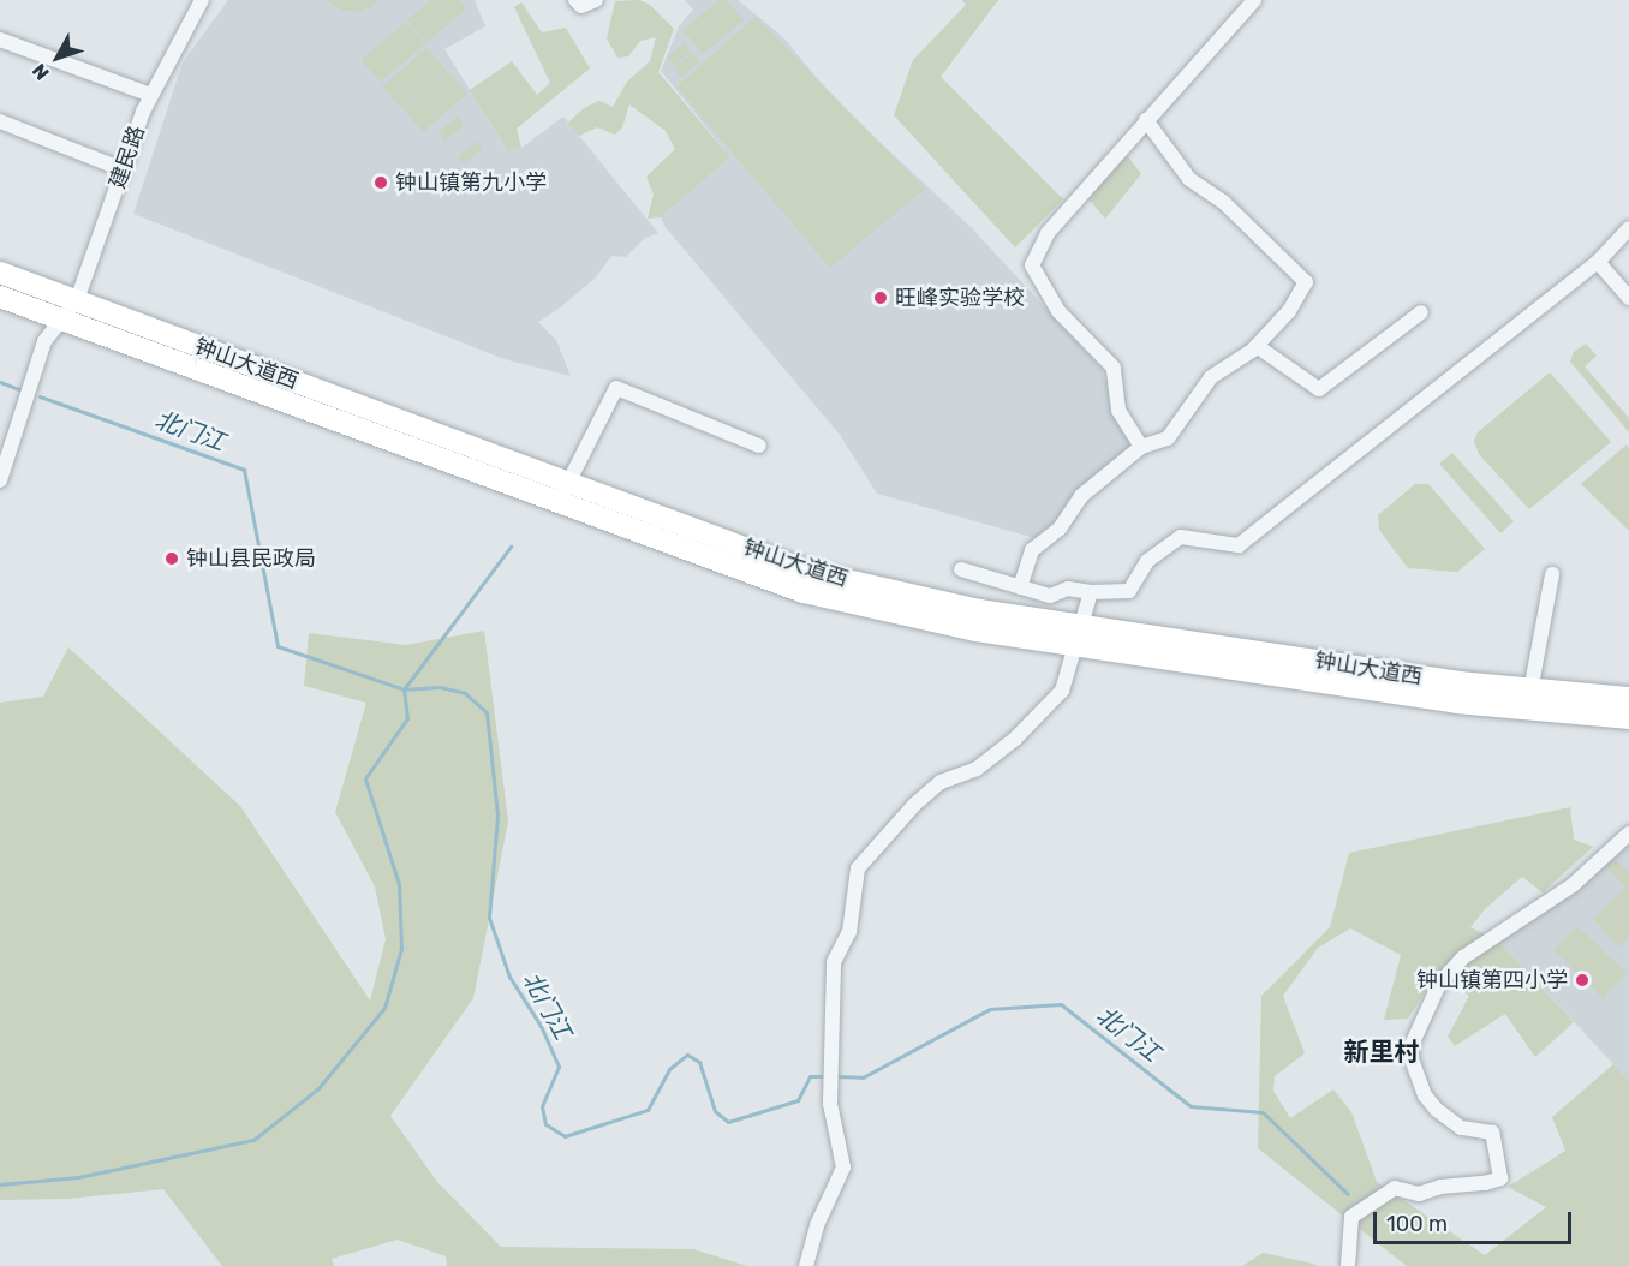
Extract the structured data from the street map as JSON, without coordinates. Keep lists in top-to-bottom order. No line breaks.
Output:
{"streets":{"highway":["钟山大道西"],"street":["建民路"]},"crossings":[["建民路","钟山大道西"]],"districts":["新里村"],"water":["北门江"],"places":["钟山镇第九小学","旺峰实验学校","钟山县民政局","钟山镇第四小学"],"scale_bar":"100 m","north":"bottom left"}
